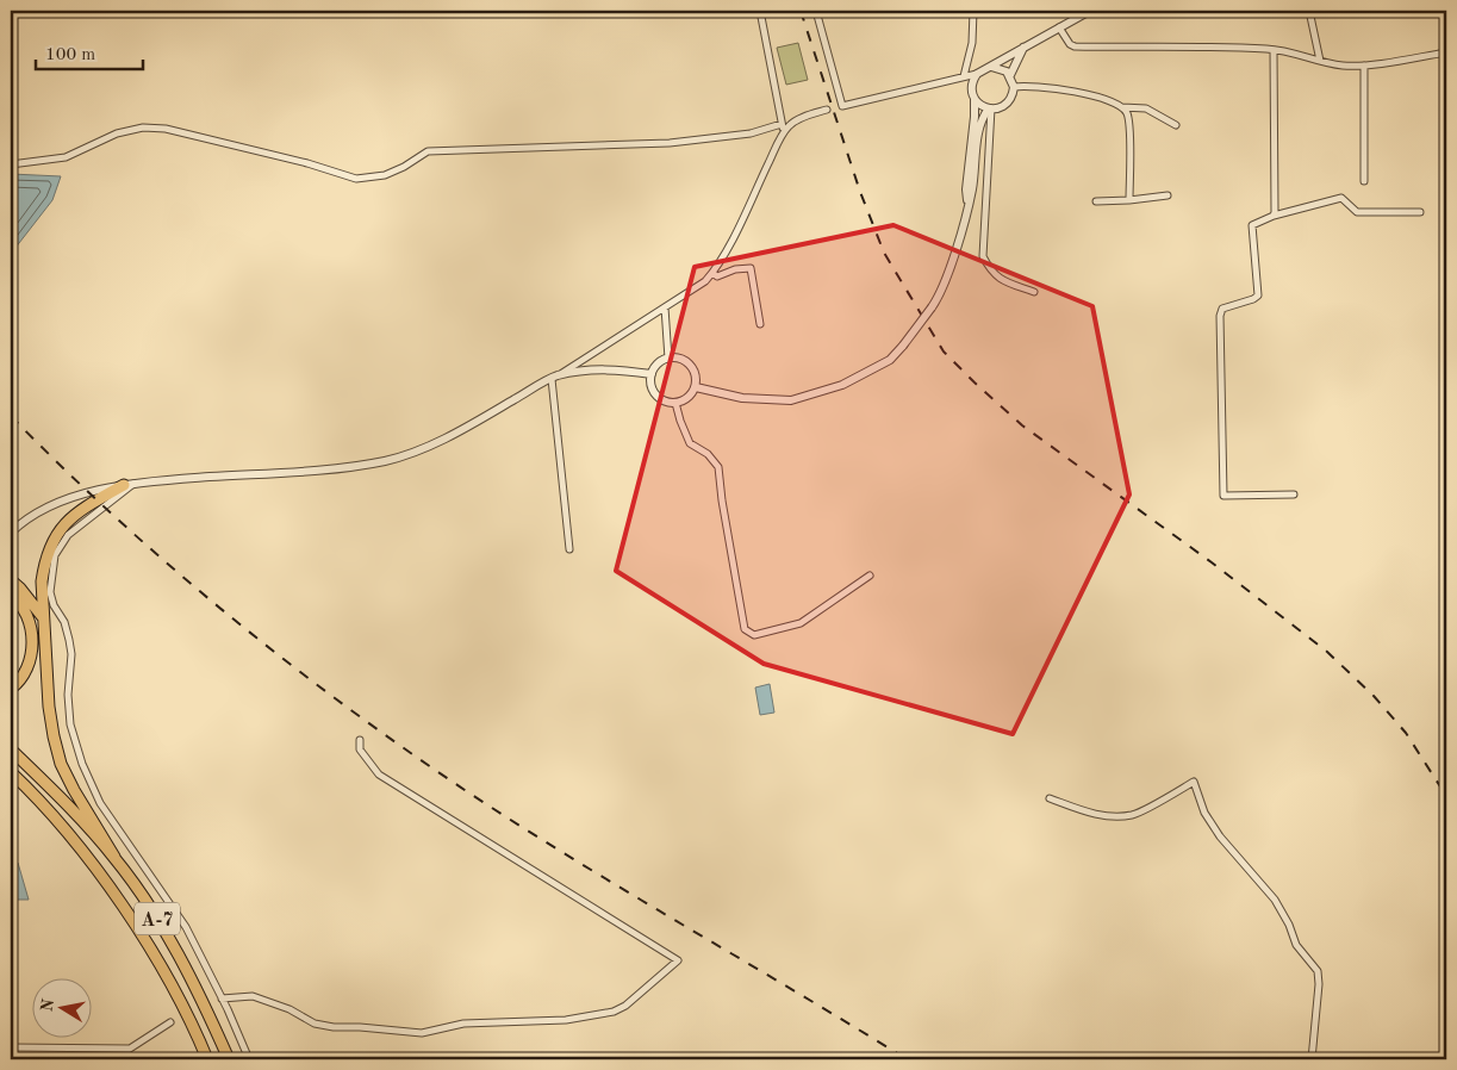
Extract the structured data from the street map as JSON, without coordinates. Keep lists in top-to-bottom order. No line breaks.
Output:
{"streets":{"highway":["A-7"]},"scale_bar":"100 m","north":"left"}
